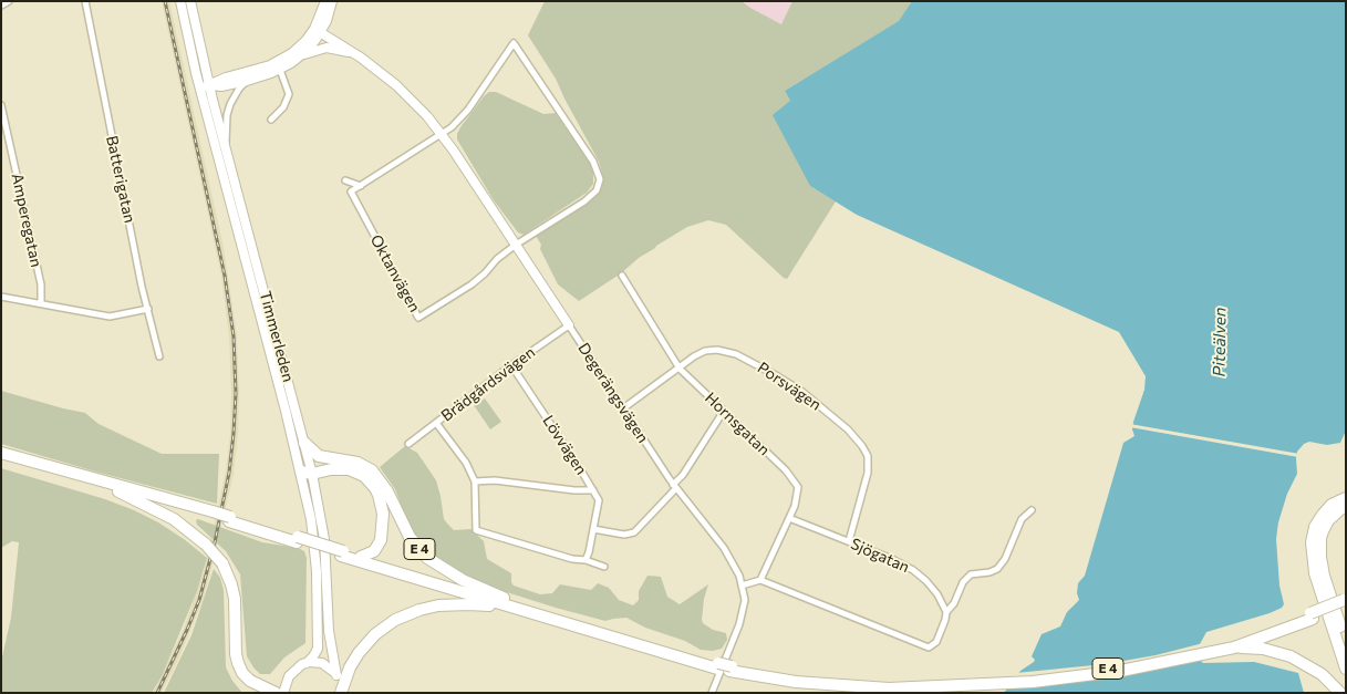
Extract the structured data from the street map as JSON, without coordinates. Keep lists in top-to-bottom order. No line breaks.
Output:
{"streets":{"highway":["E 4"],"main road":["Timmerleden","Degerängsvägen"],"street":["Batterigatan","Amperegatan","Oktanvägen","Brädgårdsvägen","Porsvägen","Hornsgatan","Lövvägen","Sjögatan"]},"crossings":[["Oktanvägen","Degerängsvägen"],["Timmerleden","E 4"],["Brädgårdsvägen","Degerängsvägen"],["Brädgårdsvägen","Lövvägen"],["Porsvägen","Degerängsvägen"],["Porsvägen","Hornsgatan"],["Porsvägen","Sjögatan"],["Hornsgatan","Sjögatan"]],"water":["Piteälven"]}
